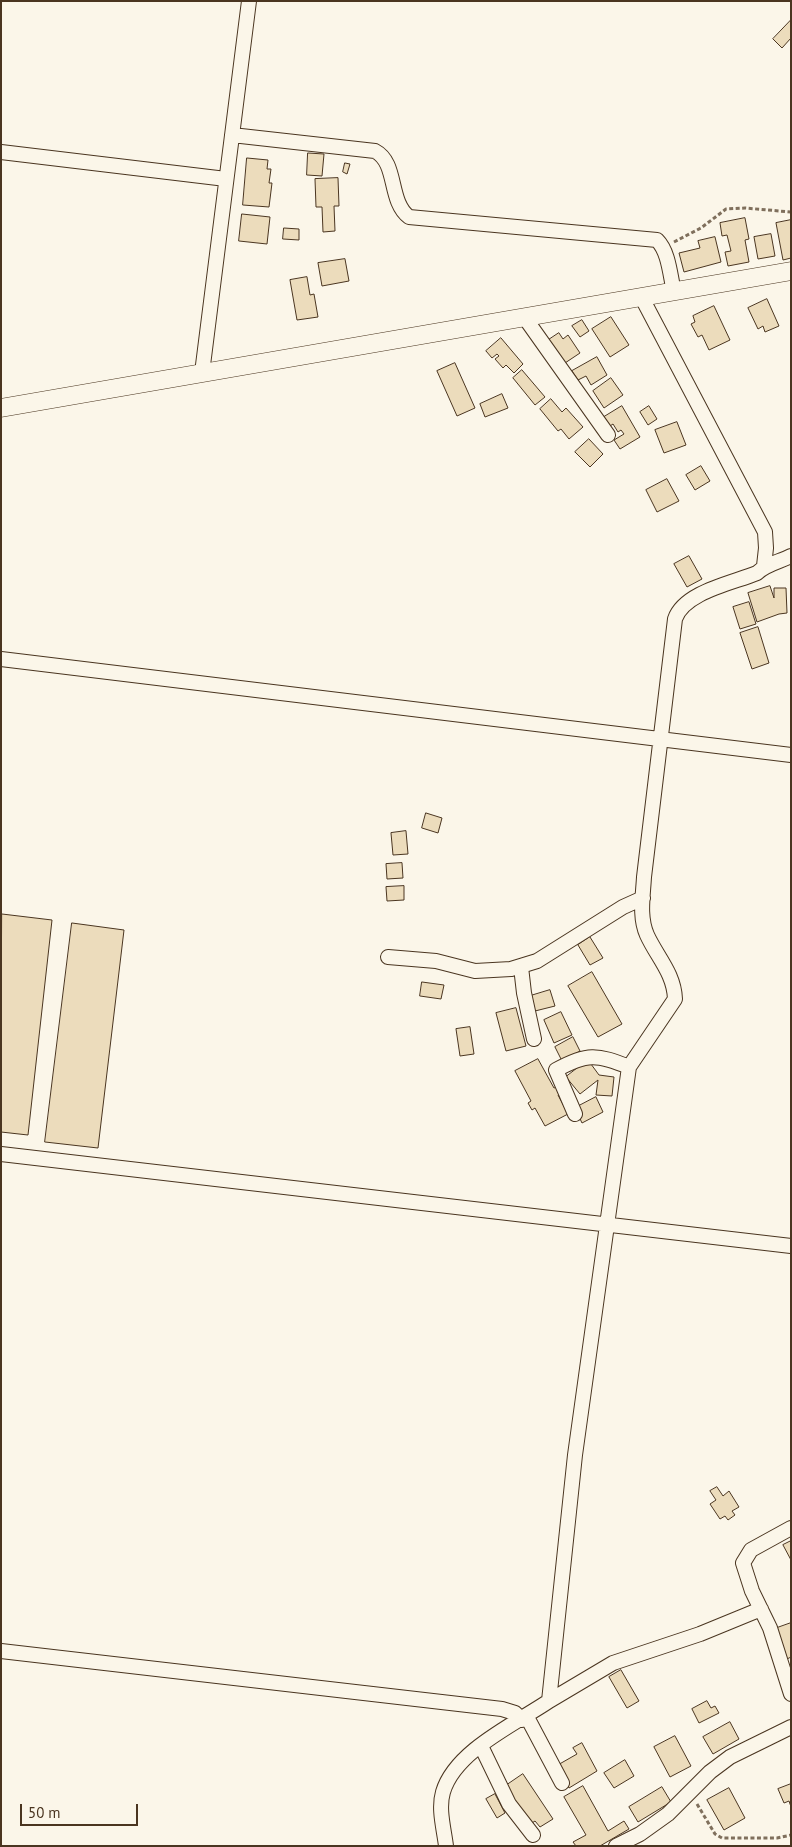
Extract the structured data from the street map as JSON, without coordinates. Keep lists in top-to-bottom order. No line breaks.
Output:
{"scale_bar":"50 m"}
